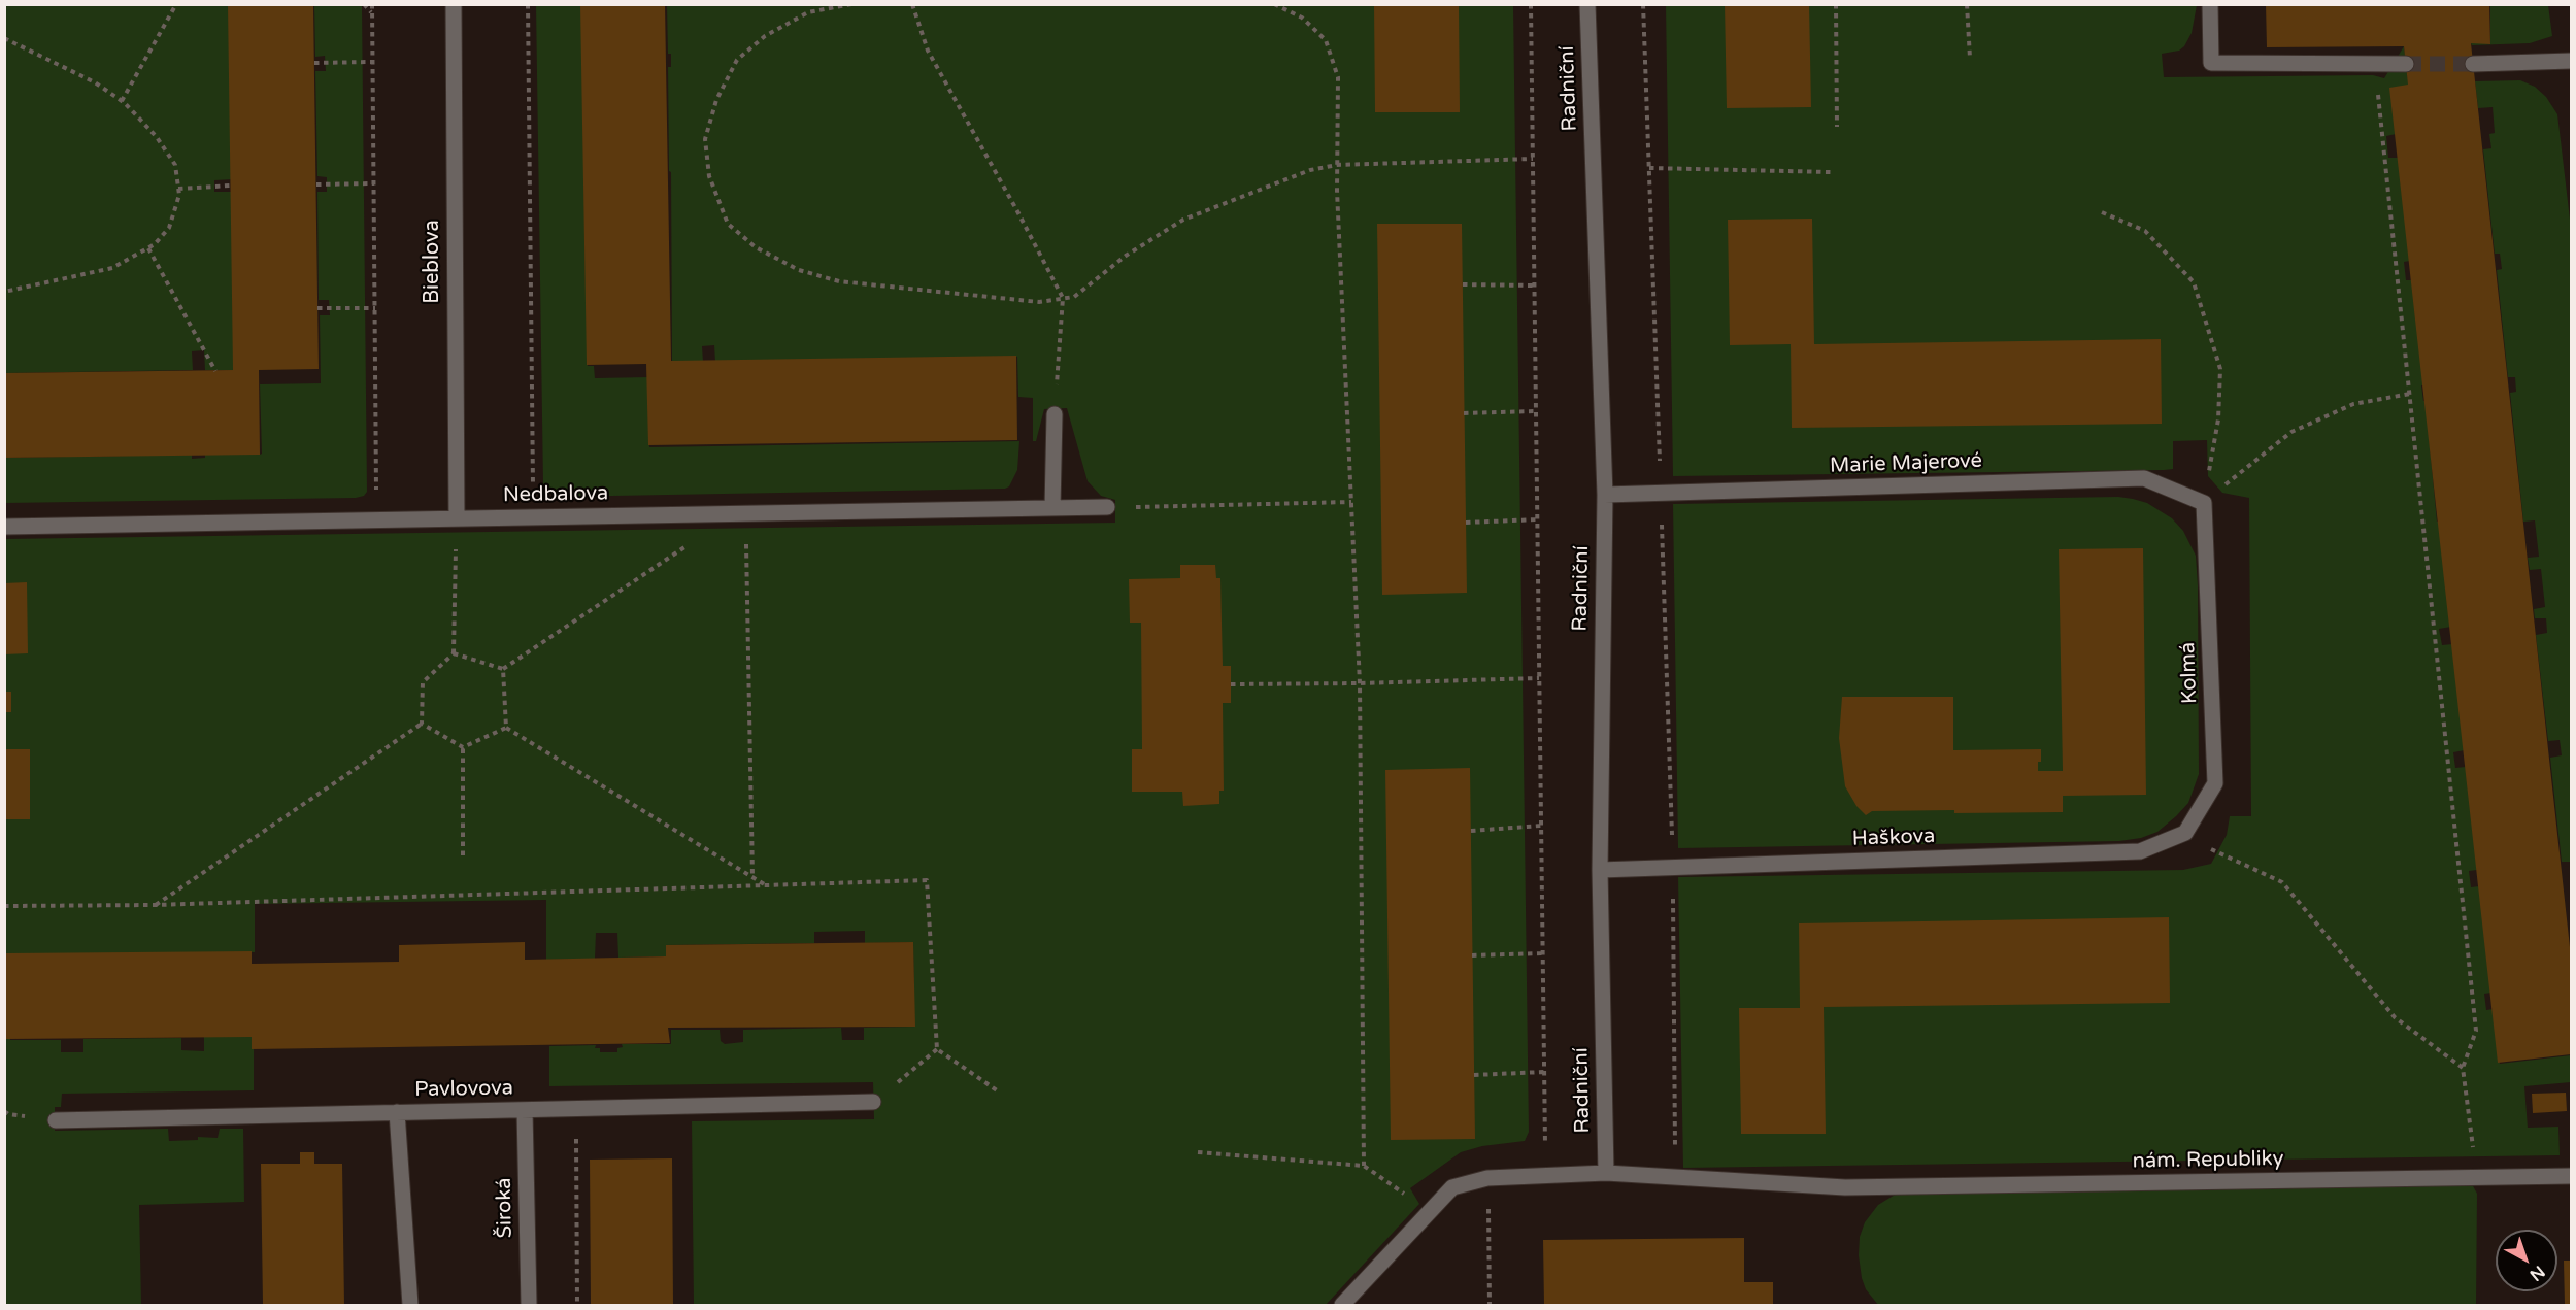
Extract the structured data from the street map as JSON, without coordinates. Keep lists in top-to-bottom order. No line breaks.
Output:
{"streets":{"street":["Radniční","Bieblova","Marie Majerové","Nedbalova","Kolmá","Haškova","Pavlovova","nám. Republiky","Široká"]},"crossings":[["Radniční","Marie Majerové"],["Radniční","Haškova"],["Radniční","nám. Republiky"],["Bieblova","Nedbalova"],["Marie Majerové","Kolmá"],["Kolmá","Haškova"],["Pavlovova","Široká"]],"north":"bottom right"}
